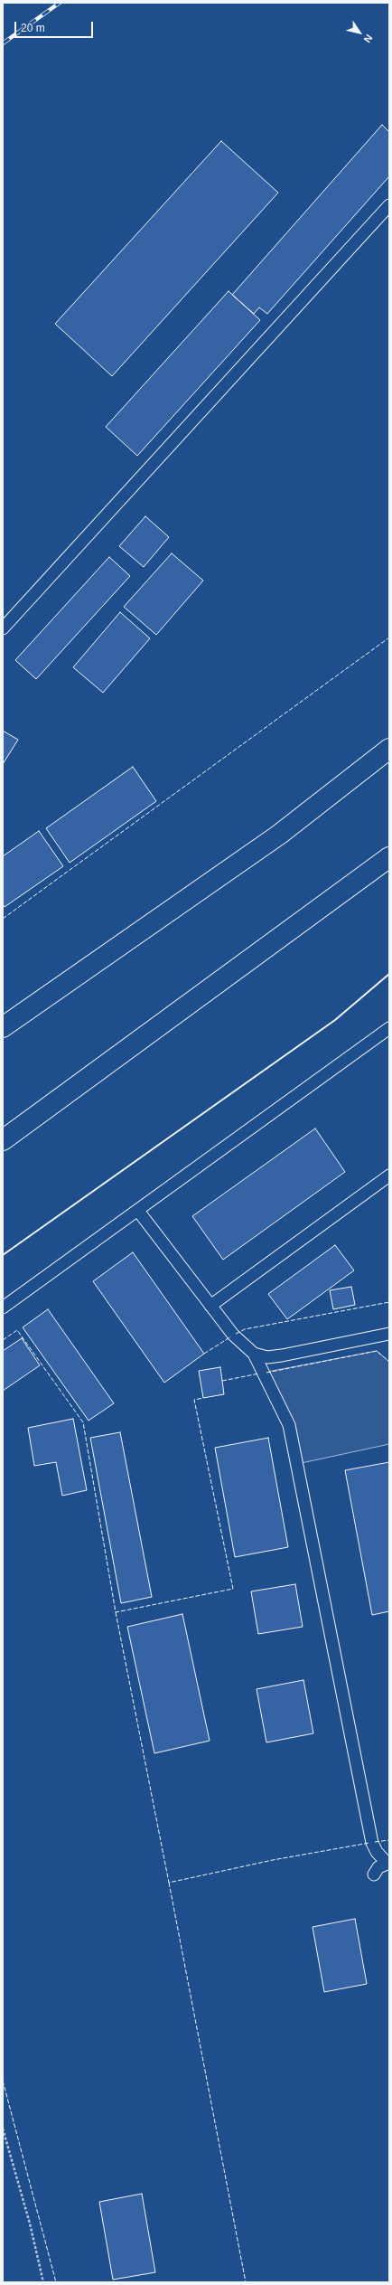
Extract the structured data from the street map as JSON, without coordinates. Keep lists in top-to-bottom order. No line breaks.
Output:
{"scale_bar":"20 m","north":"bottom right"}
